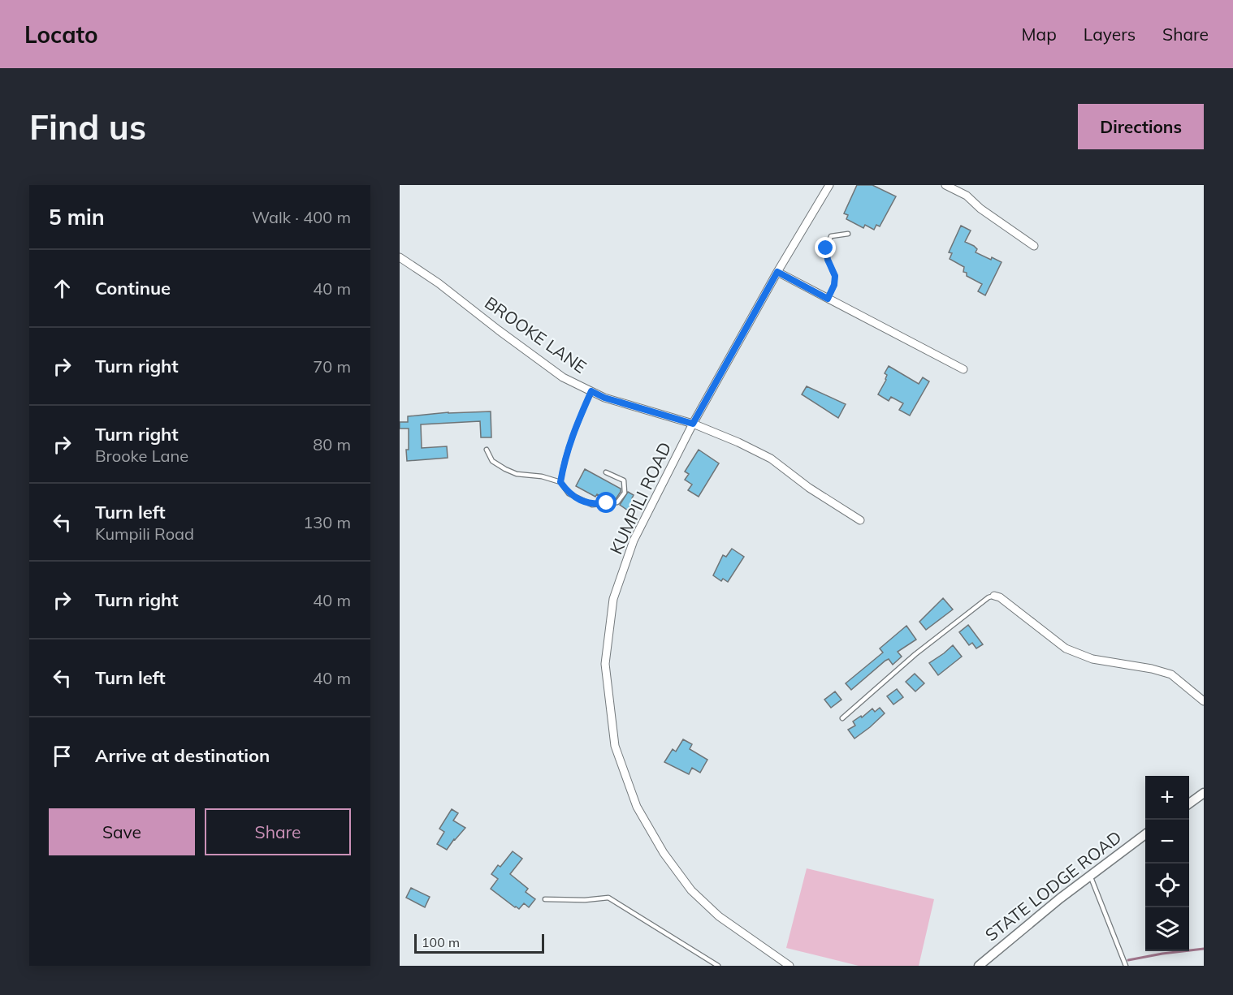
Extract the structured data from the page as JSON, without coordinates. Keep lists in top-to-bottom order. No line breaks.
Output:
{"streets":{"street":["BROOKE LANE","KUMPILI ROAD","STATE LODGE ROAD"]},"crossings":[["BROOKE LANE","KUMPILI ROAD"]],"scale_bar":"100 m","page":{"header":"Locato","nav":["Map","Layers","Share"],"buttons":["Directions",["Save","Share"]],"title":"Find us","heading":["5 min","Walk · 400 m"],"list":[["Continue","40 m"],["Turn right","70 m"],["Turn right","Brooke Lane","80 m"],["Turn left","Kumpili Road","130 m"],["Turn right","40 m"],["Turn left","40 m"],"Arrive at destination"],"map_buttons":["+","−"],"scale":"100 m"}}
